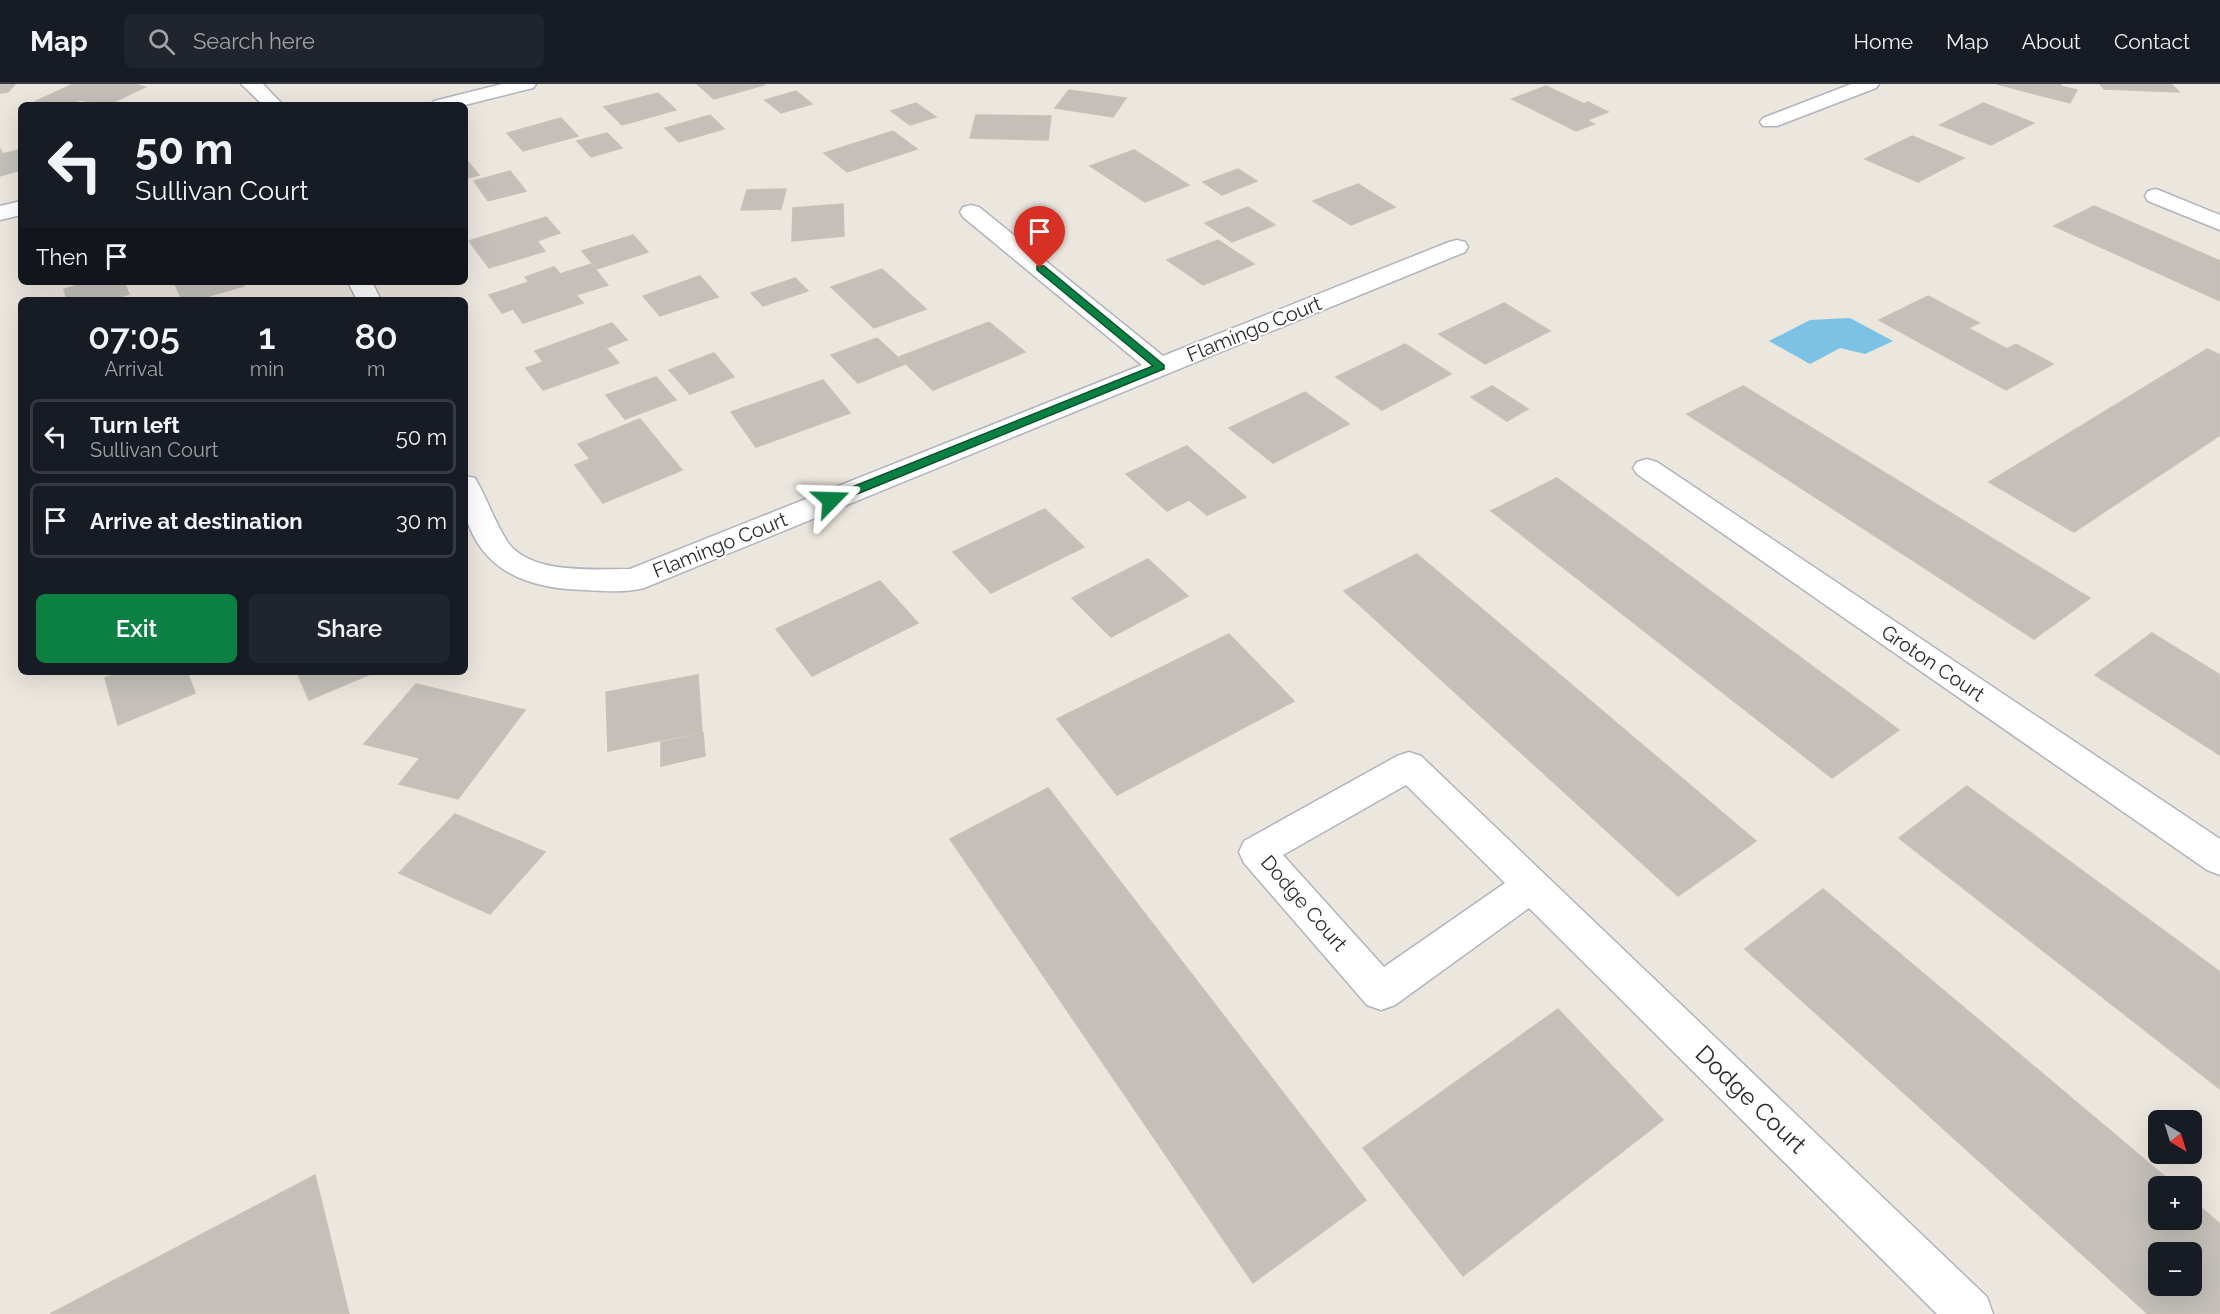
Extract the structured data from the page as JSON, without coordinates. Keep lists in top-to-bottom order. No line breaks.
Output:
{"streets":{"street":["Flamingo Court","Groton Court","Dodge Court"]},"north":"bottom right","page":{"header":"Map","search":"Search here","nav":["Home","Map","About","Contact"],"turn":["50 m","Sullivan Court"],"then":"Then","eta":["07:05","Arrival","1","min","80","m"],"list":[{"name":"Turn left","note":"Sullivan Court","value":"50 m"},{"name":"Arrive at destination","value":"30 m"}],"buttons":["Exit","Share"],"map_buttons":["+","−"]}}
